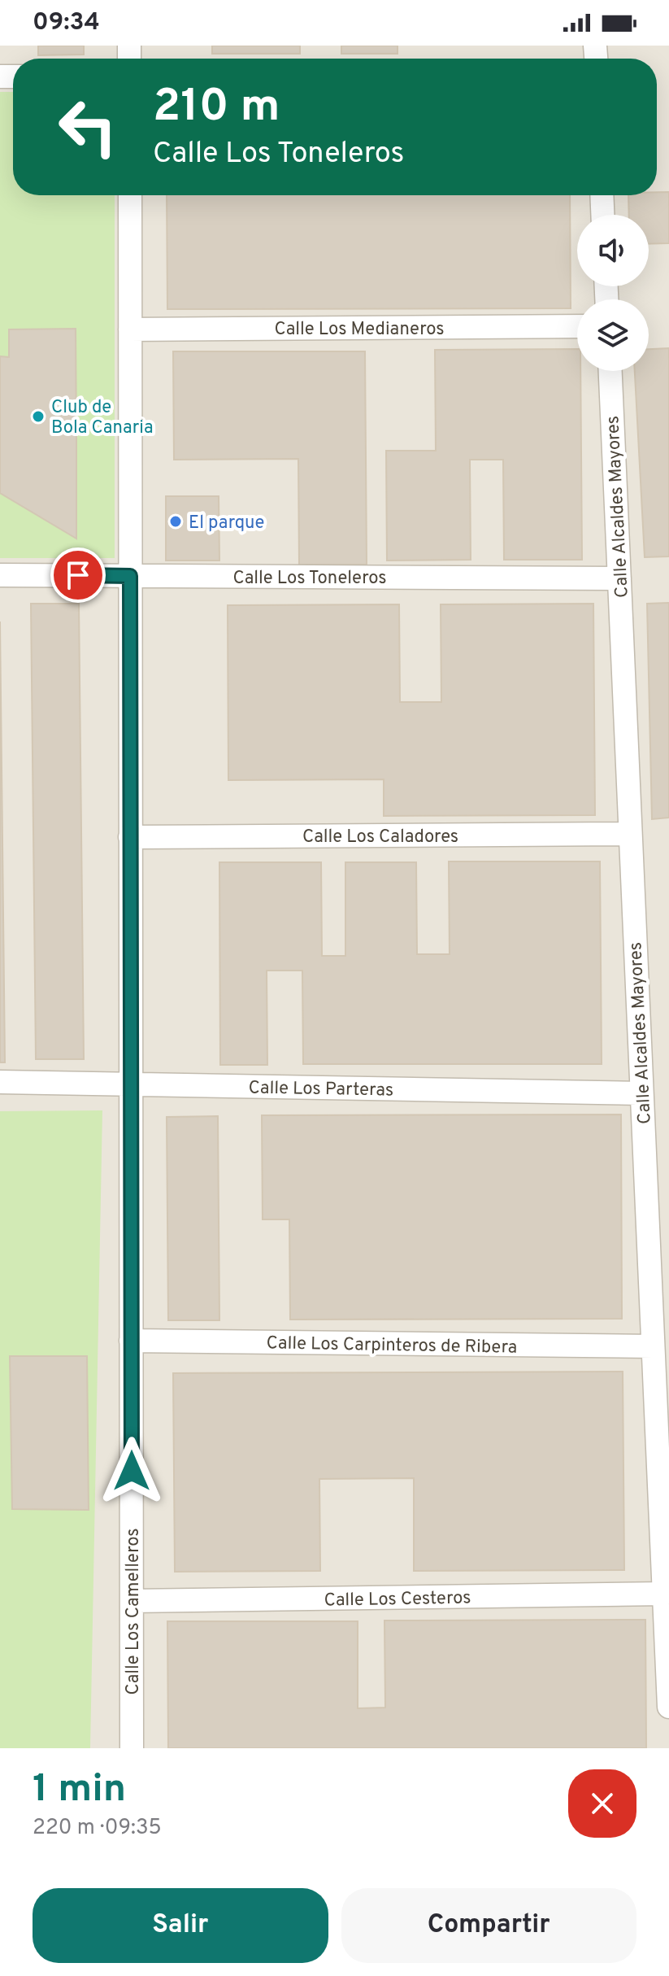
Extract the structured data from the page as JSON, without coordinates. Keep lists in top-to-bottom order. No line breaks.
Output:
{"streets":{"street":["Calle Los Medianeros","Calle Alcaldes Mayores","Calle Los Toneleros","Calle Los Caladores","Calle Los Parteras","Calle Los Carpinteros de Ribera","Calle Los Cesteros","Calle Los Camelleros"]},"crossings":[["Calle Los Medianeros","Calle Los Camelleros"],["Calle Alcaldes Mayores","Calle Los Toneleros"],["Calle Alcaldes Mayores","Calle Los Caladores"],["Calle Alcaldes Mayores","Calle Los Parteras"],["Calle Alcaldes Mayores","Calle Los Carpinteros de Ribera"],["Calle Alcaldes Mayores","Calle Los Cesteros"],["Calle Los Toneleros","Calle Los Camelleros"],["Calle Los Caladores","Calle Los Camelleros"],["Calle Los Parteras","Calle Los Camelleros"],["Calle Los Carpinteros de Ribera","Calle Los Camelleros"],["Calle Los Cesteros","Calle Los Camelleros"]],"places":["Club de Bola Canaria","El parque"],"page":{"status":"09:34","turn":["210 m","Calle Los Toneleros"],"heading":["1 min","220 m · 09:35"],"buttons":["Salir","Compartir"]}}
